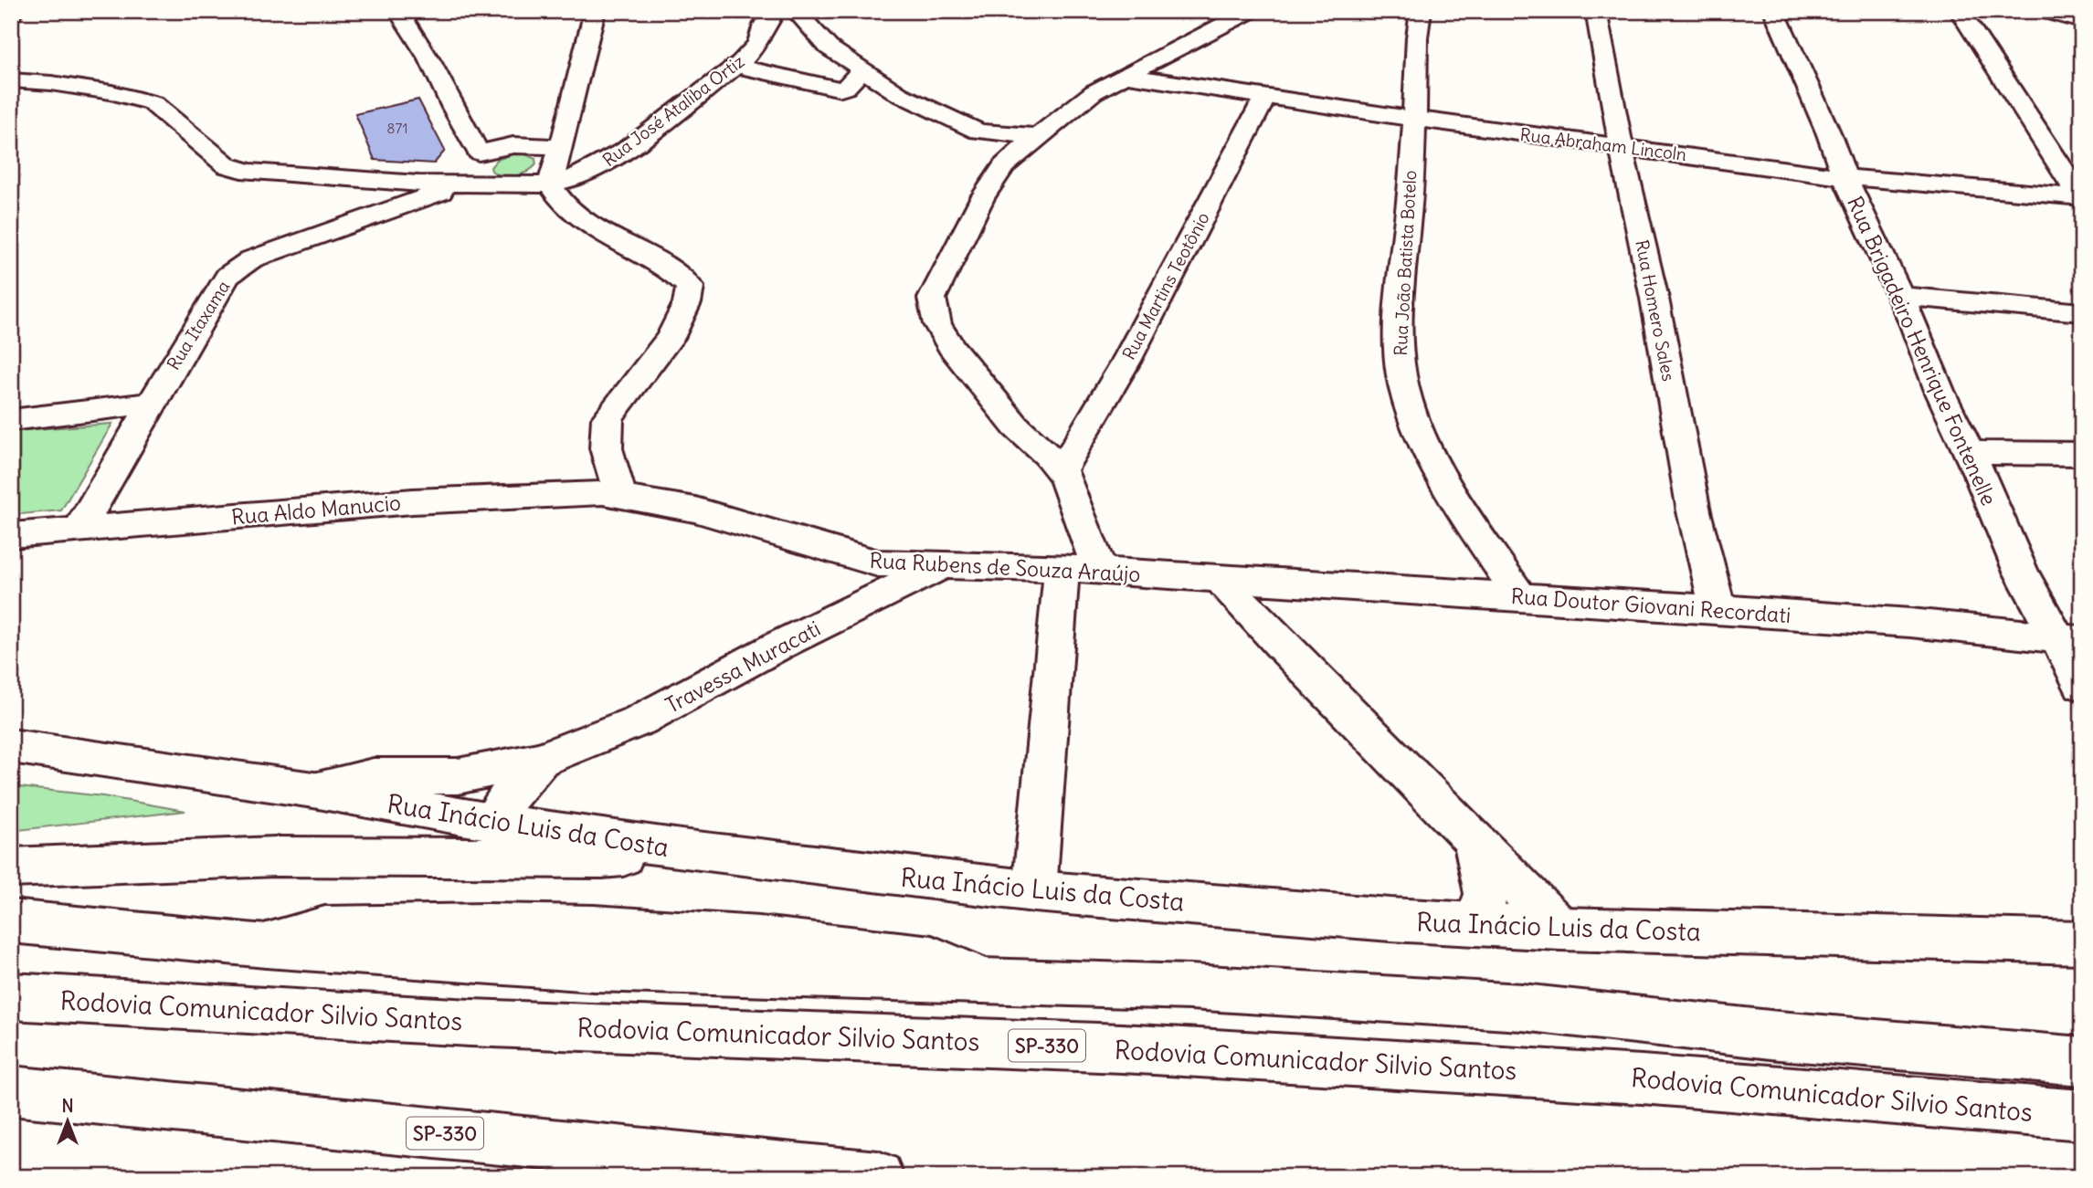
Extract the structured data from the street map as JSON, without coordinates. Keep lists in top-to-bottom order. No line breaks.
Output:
{"streets":{"main road":["Rua José Ataliba Ortiz","Rua Abraham Lincoln","Rua João Batista Botelo","Rua Martins Teotônio","Rua Homero Sales","Rua Itaxama","Rua Brigadeiro Henrique Fontenelle","Rua Aldo Manucio","Rua Rubens de Souza Araújo","Rua Doutor Giovani Recordati","Travessa Muracati","Rua Inácio Luis da Costa","Rodovia Comunicador Silvio Santos","SP-330"]},"crossings":[["Rua Abraham Lincoln","Rua João Batista Botelo"],["Rua Abraham Lincoln","Rua Martins Teotônio"],["Rua Abraham Lincoln","Rua Homero Sales"],["Rua Abraham Lincoln","Rua Brigadeiro Henrique Fontenelle"],["Rua João Batista Botelo","Rua Doutor Giovani Recordati"],["Rua Homero Sales","Rua Doutor Giovani Recordati"],["Rua Itaxama","Rua Aldo Manucio"],["Rua Brigadeiro Henrique Fontenelle","Rua Doutor Giovani Recordati"],["Rua Aldo Manucio","Rua Rubens de Souza Araújo"],["Rua Rubens de Souza Araújo","Rua Doutor Giovani Recordati"],["Rua Rubens de Souza Araújo","Travessa Muracati"],["Travessa Muracati","Rua Inácio Luis da Costa"]],"house_numbers":["871"],"north":"top"}
